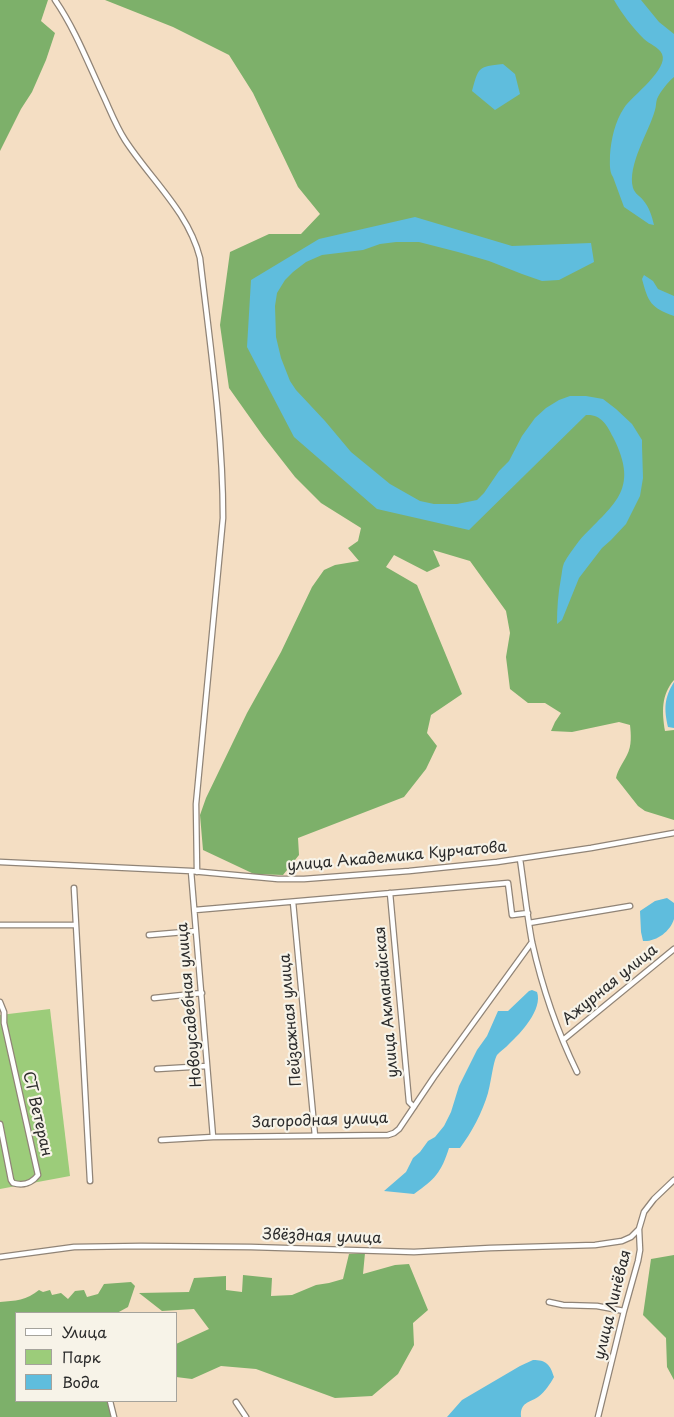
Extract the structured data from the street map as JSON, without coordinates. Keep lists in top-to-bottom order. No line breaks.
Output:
{"streets":{"street":["улица Академика Курчатова","Ажурная улица","улица Акманайская","Новоусадебная улица","Пейзажная улица","СТ Ветеран","Загородная улица","Звёздная улица","улица Линёвая"]},"crossings":[["улица Академика Курчатова","Новоусадебная улица"],["улица Акманайская","Загородная улица"],["Новоусадебная улица","Загородная улица"],["Пейзажная улица","Загородная улица"],["Звёздная улица","улица Линёвая"]],"legend":["Улица","Парк","Вода"]}
